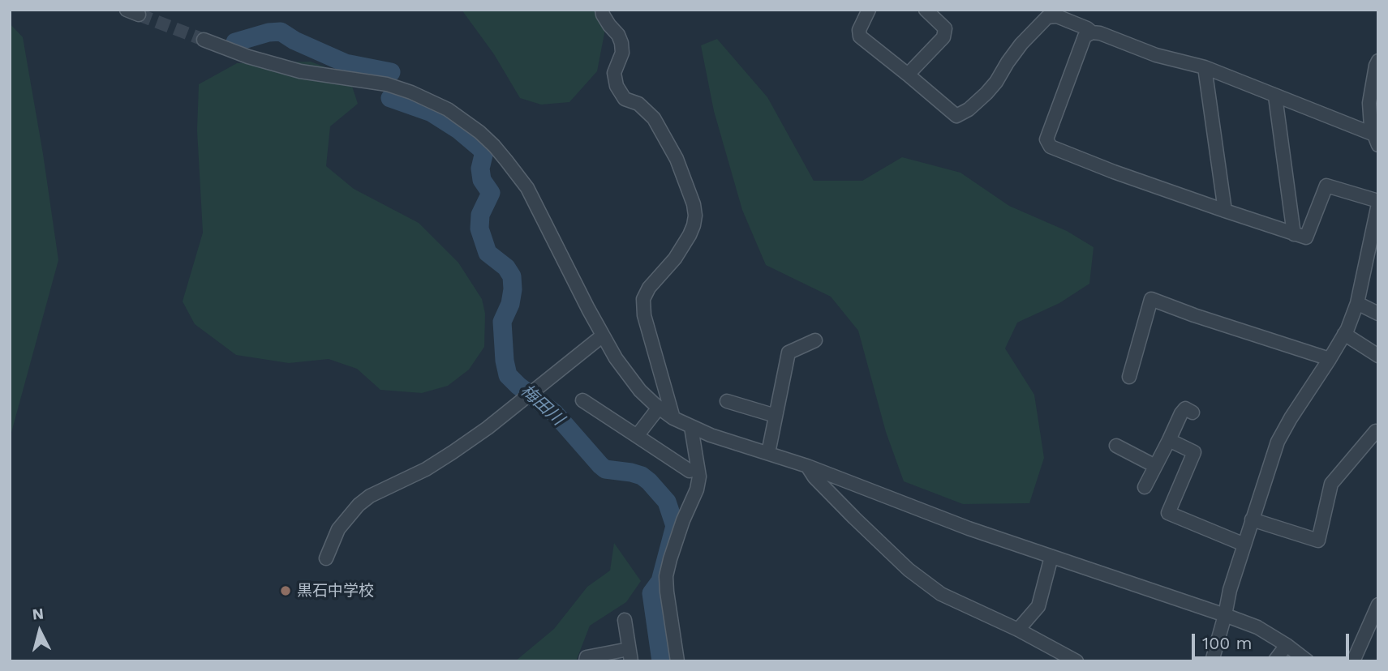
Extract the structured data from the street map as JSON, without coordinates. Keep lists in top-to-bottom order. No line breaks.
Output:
{"water":["梅田川"],"places":["黒石中学校"],"scale_bar":"100 m","north":"top"}
